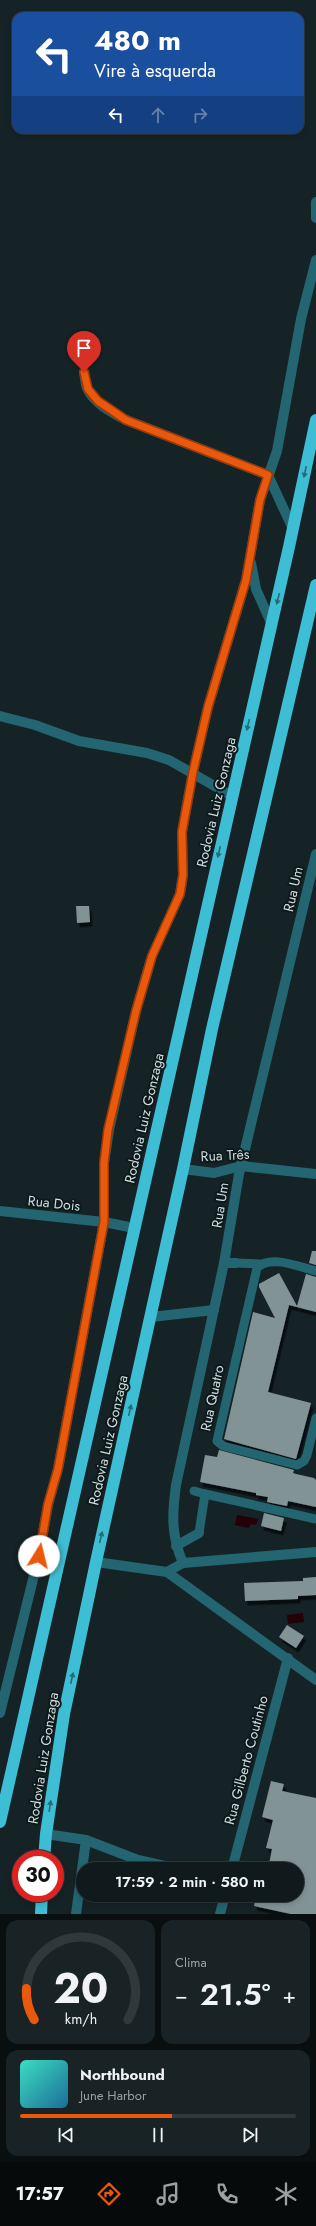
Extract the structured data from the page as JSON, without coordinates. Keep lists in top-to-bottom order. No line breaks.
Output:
{"streets":{"highway":["Rodovia Luiz Gonzaga"],"street":["Rua Um","Rua Três","Rua Dois","Rua Gilberto Coutinho"],"lane":["Rua Quatro"]},"crossings":[["Rodovia Luiz Gonzaga","Rua Três"],["Rodovia Luiz Gonzaga","Rua Dois"],["Rua Um","Rua Três"]],"page":{"turn":["480 m","Vire à esquerda"],"limit":"30","trip":"17:59 · 2 min · 580 m","tile":"Clima","heat":["−","21.5°","+"],"song":["Northbound","June Harbor"],"tabs":"17:57","gauge":["20","km/h"]}}
